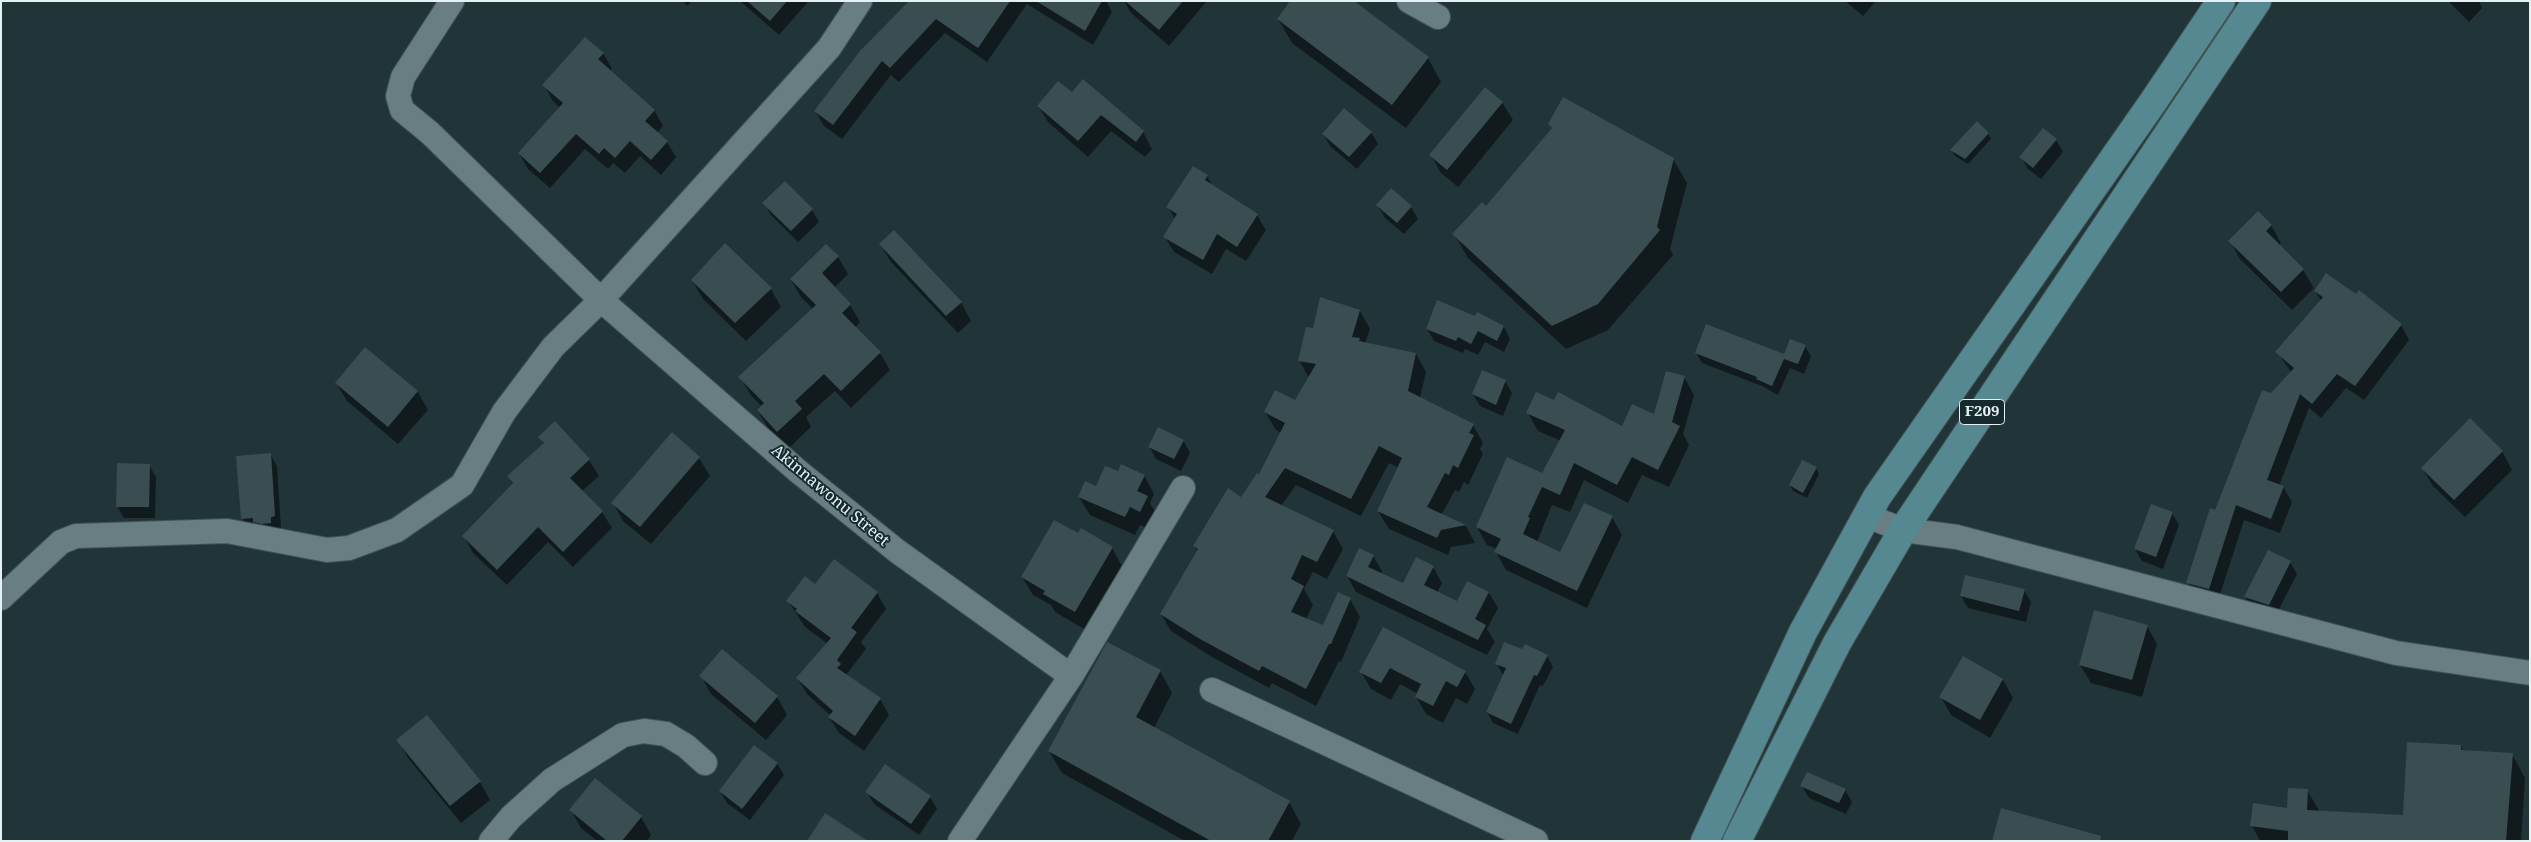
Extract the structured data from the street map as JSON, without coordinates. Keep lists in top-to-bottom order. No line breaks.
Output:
{"streets":{"main road":["F209"],"street":["Akinnawonu Street"]}}
